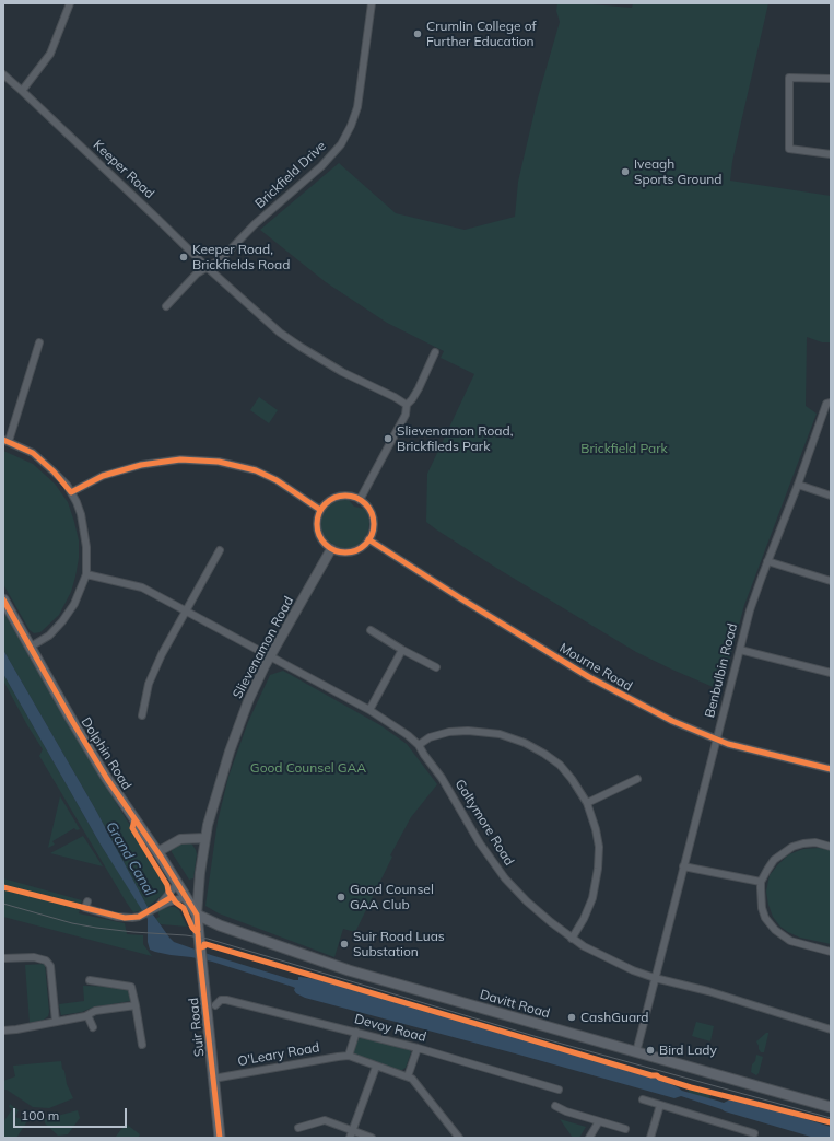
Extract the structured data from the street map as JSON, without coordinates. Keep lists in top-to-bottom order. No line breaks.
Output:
{"streets":{"main road":["Dolphin Road","Davitt Road","Suir Road"],"street":["Keeper Road","Brickfield Drive","Slievenamon Road","Mourne Road","Benbulbin Road","Galtymore Road","Devoy Road","O'Leary Road"]},"crossings":[["Keeper Road","Brickfield Drive"],["Slievenamon Road","Mourne Road"],["Slievenamon Road","Dolphin Road"],["Slievenamon Road","Galtymore Road"],["Slievenamon Road","Davitt Road"],["Slievenamon Road","Suir Road"],["Mourne Road","Benbulbin Road"],["Benbulbin Road","Galtymore Road"],["Benbulbin Road","Davitt Road"],["Dolphin Road","Davitt Road"],["Dolphin Road","Suir Road"],["Davitt Road","Suir Road"],["Suir Road","O'Leary Road"]],"water":["Grand Canal"],"parks":["Brickfield Park","Good Counsel GAA"],"places":["Crumlin College of Further Education","Iveagh Sports Ground","Keeper Road, Brickfields Road","Slievenamon Road, Brickfileds Park","Good Counsel GAA Club","Suir Road Luas Substation","CashGuard","Bird Lady"],"scale_bar":"100 m"}
